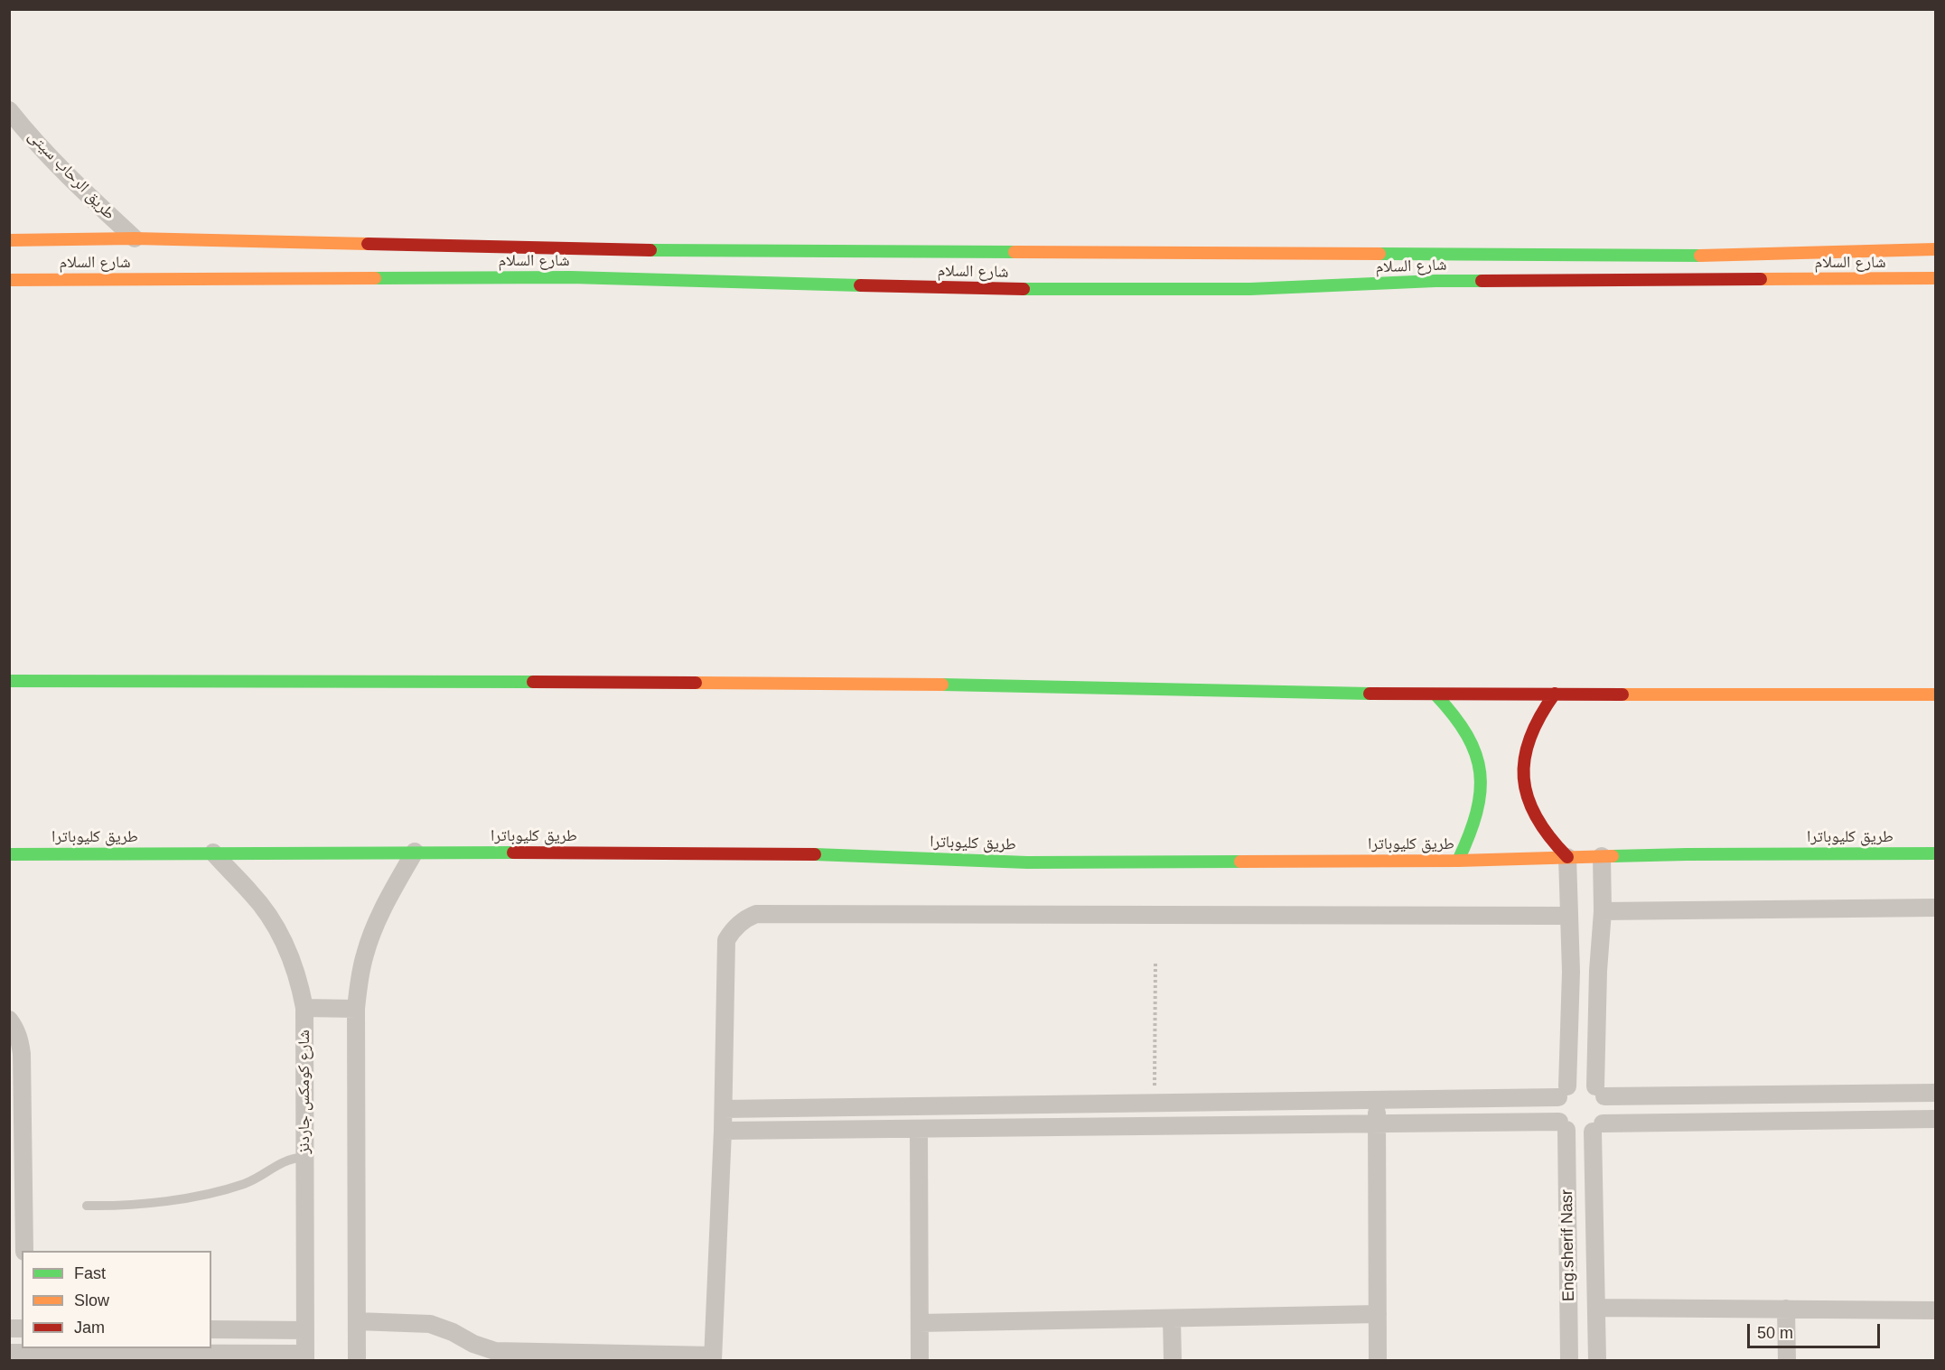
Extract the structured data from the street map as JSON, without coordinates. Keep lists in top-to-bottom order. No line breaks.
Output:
{"streets":{"main road":["شارع السلام","طريق كليوباترا"],"street":["طريق الرحاب سيتى","شارع كومكس جاردنز","Eng.sherif Nasr"]},"crossings":[["طريق الرحاب سيتى","شارع السلام"],["طريق كليوباترا","شارع كومكس جاردنز"]],"legend":["Fast","Slow","Jam"],"scale_bar":"50 m"}
